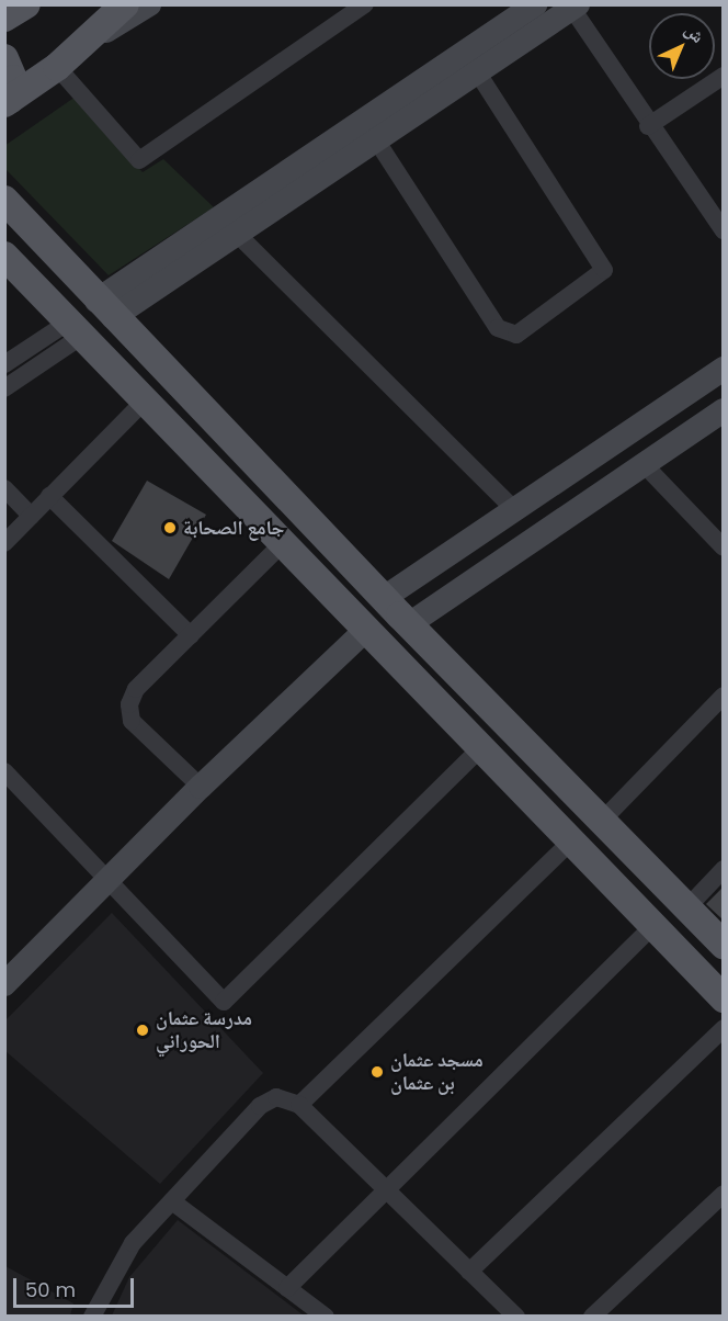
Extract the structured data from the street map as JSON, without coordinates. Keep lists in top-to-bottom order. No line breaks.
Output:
{"places":["جامع الصحابة","مدرسة عثمان الحوراني","مسجد عثمان بن عثمان"],"scale_bar":"50 m","north":"top right"}
